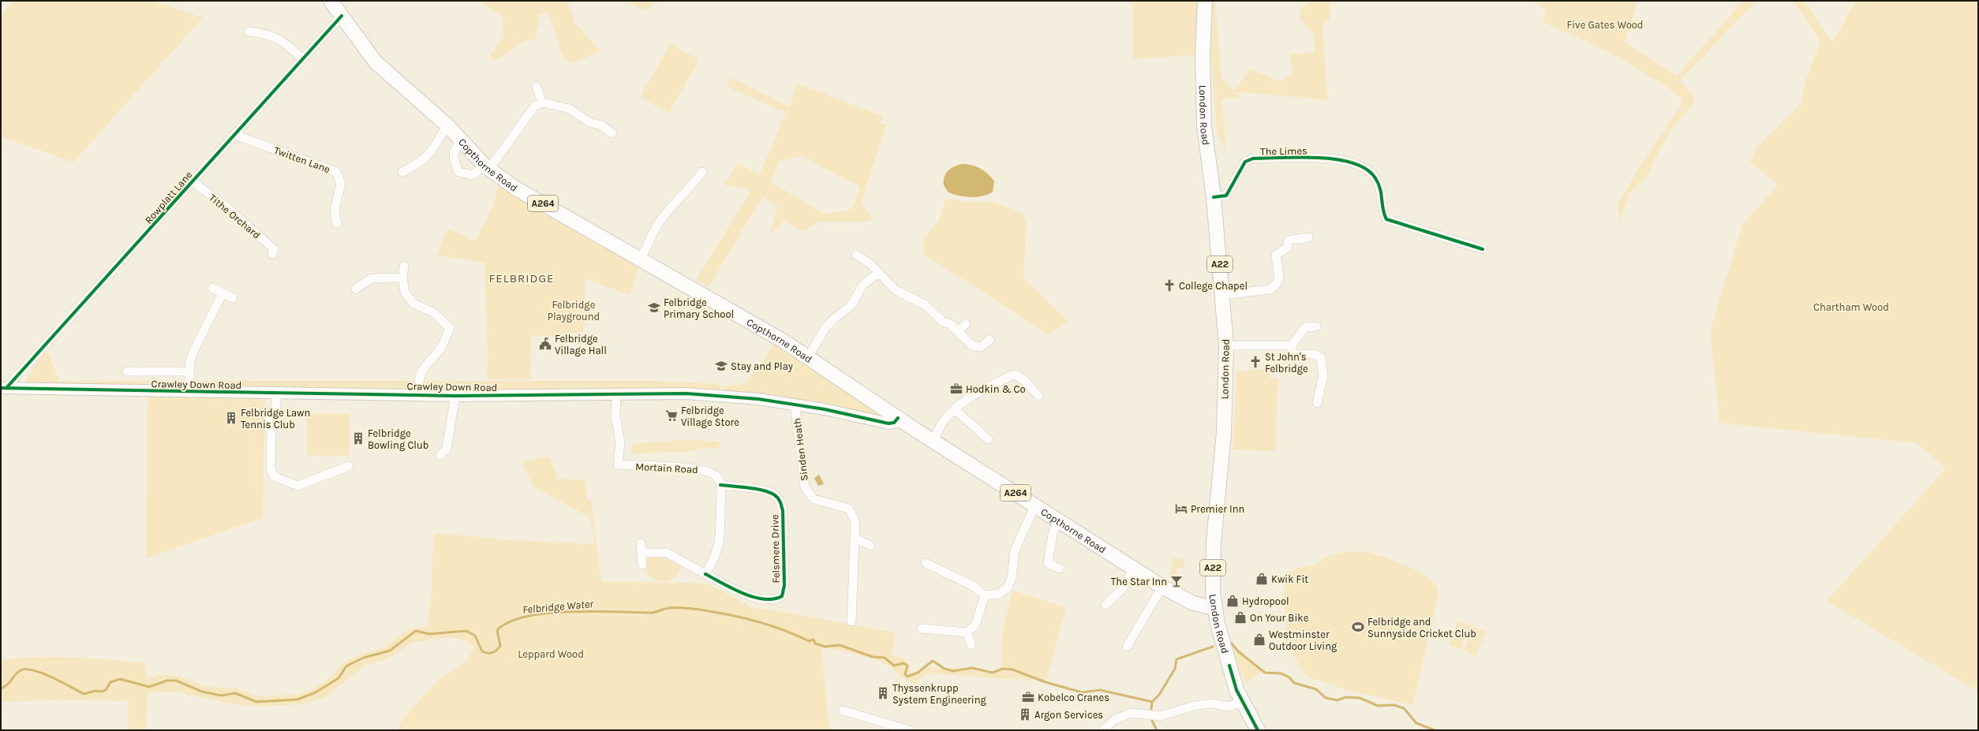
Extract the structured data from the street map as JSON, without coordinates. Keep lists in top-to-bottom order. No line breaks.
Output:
{"streets":{"highway":["London Road","Copthorne Road","A264","A22"],"street":["The Limes","Twitten Lane","Rowplatt Lane","Tithe Orchard","Crawley Down Road","Sinden Heath","Mortain Road","Felsmere Drive"]},"crossings":[["London Road","The Limes"],["London Road","Copthorne Road"],["Twitten Lane","Rowplatt Lane"],["Copthorne Road","Rowplatt Lane"],["Copthorne Road","Crawley Down Road"],["Rowplatt Lane","Tithe Orchard"],["Rowplatt Lane","Crawley Down Road"],["Crawley Down Road","Sinden Heath"],["Crawley Down Road","Mortain Road"],["Mortain Road","Felsmere Drive"]],"districts":["FELBRIDGE"],"water":["Felbridge Water"],"parks":["Five Gates Wood","Felbridge Playground","Chartham Wood","Leppard Wood"],"places":{"church":["College Chapel","St John's Felbridge"],"school or university":["Felbridge Primary School","Stay and Play"],"public building":["Felbridge Village Hall"],"office":["Hodkin & Co","Kobelco Cranes"],"supermarket":["Felbridge Village Store"],"building":["Felbridge Lawn Tennis Club","Felbridge Bowling Club","Thyssenkrupp System Engineering","Argon Services"],"hotel":["Premier Inn"],"shop":["Kwik Fit","Hydropool","On Your Bike","Westminster Outdoor Living"],"bar":["The Star Inn"],"sports":["Felbridge and Sunnyside Cricket Club"]}}
